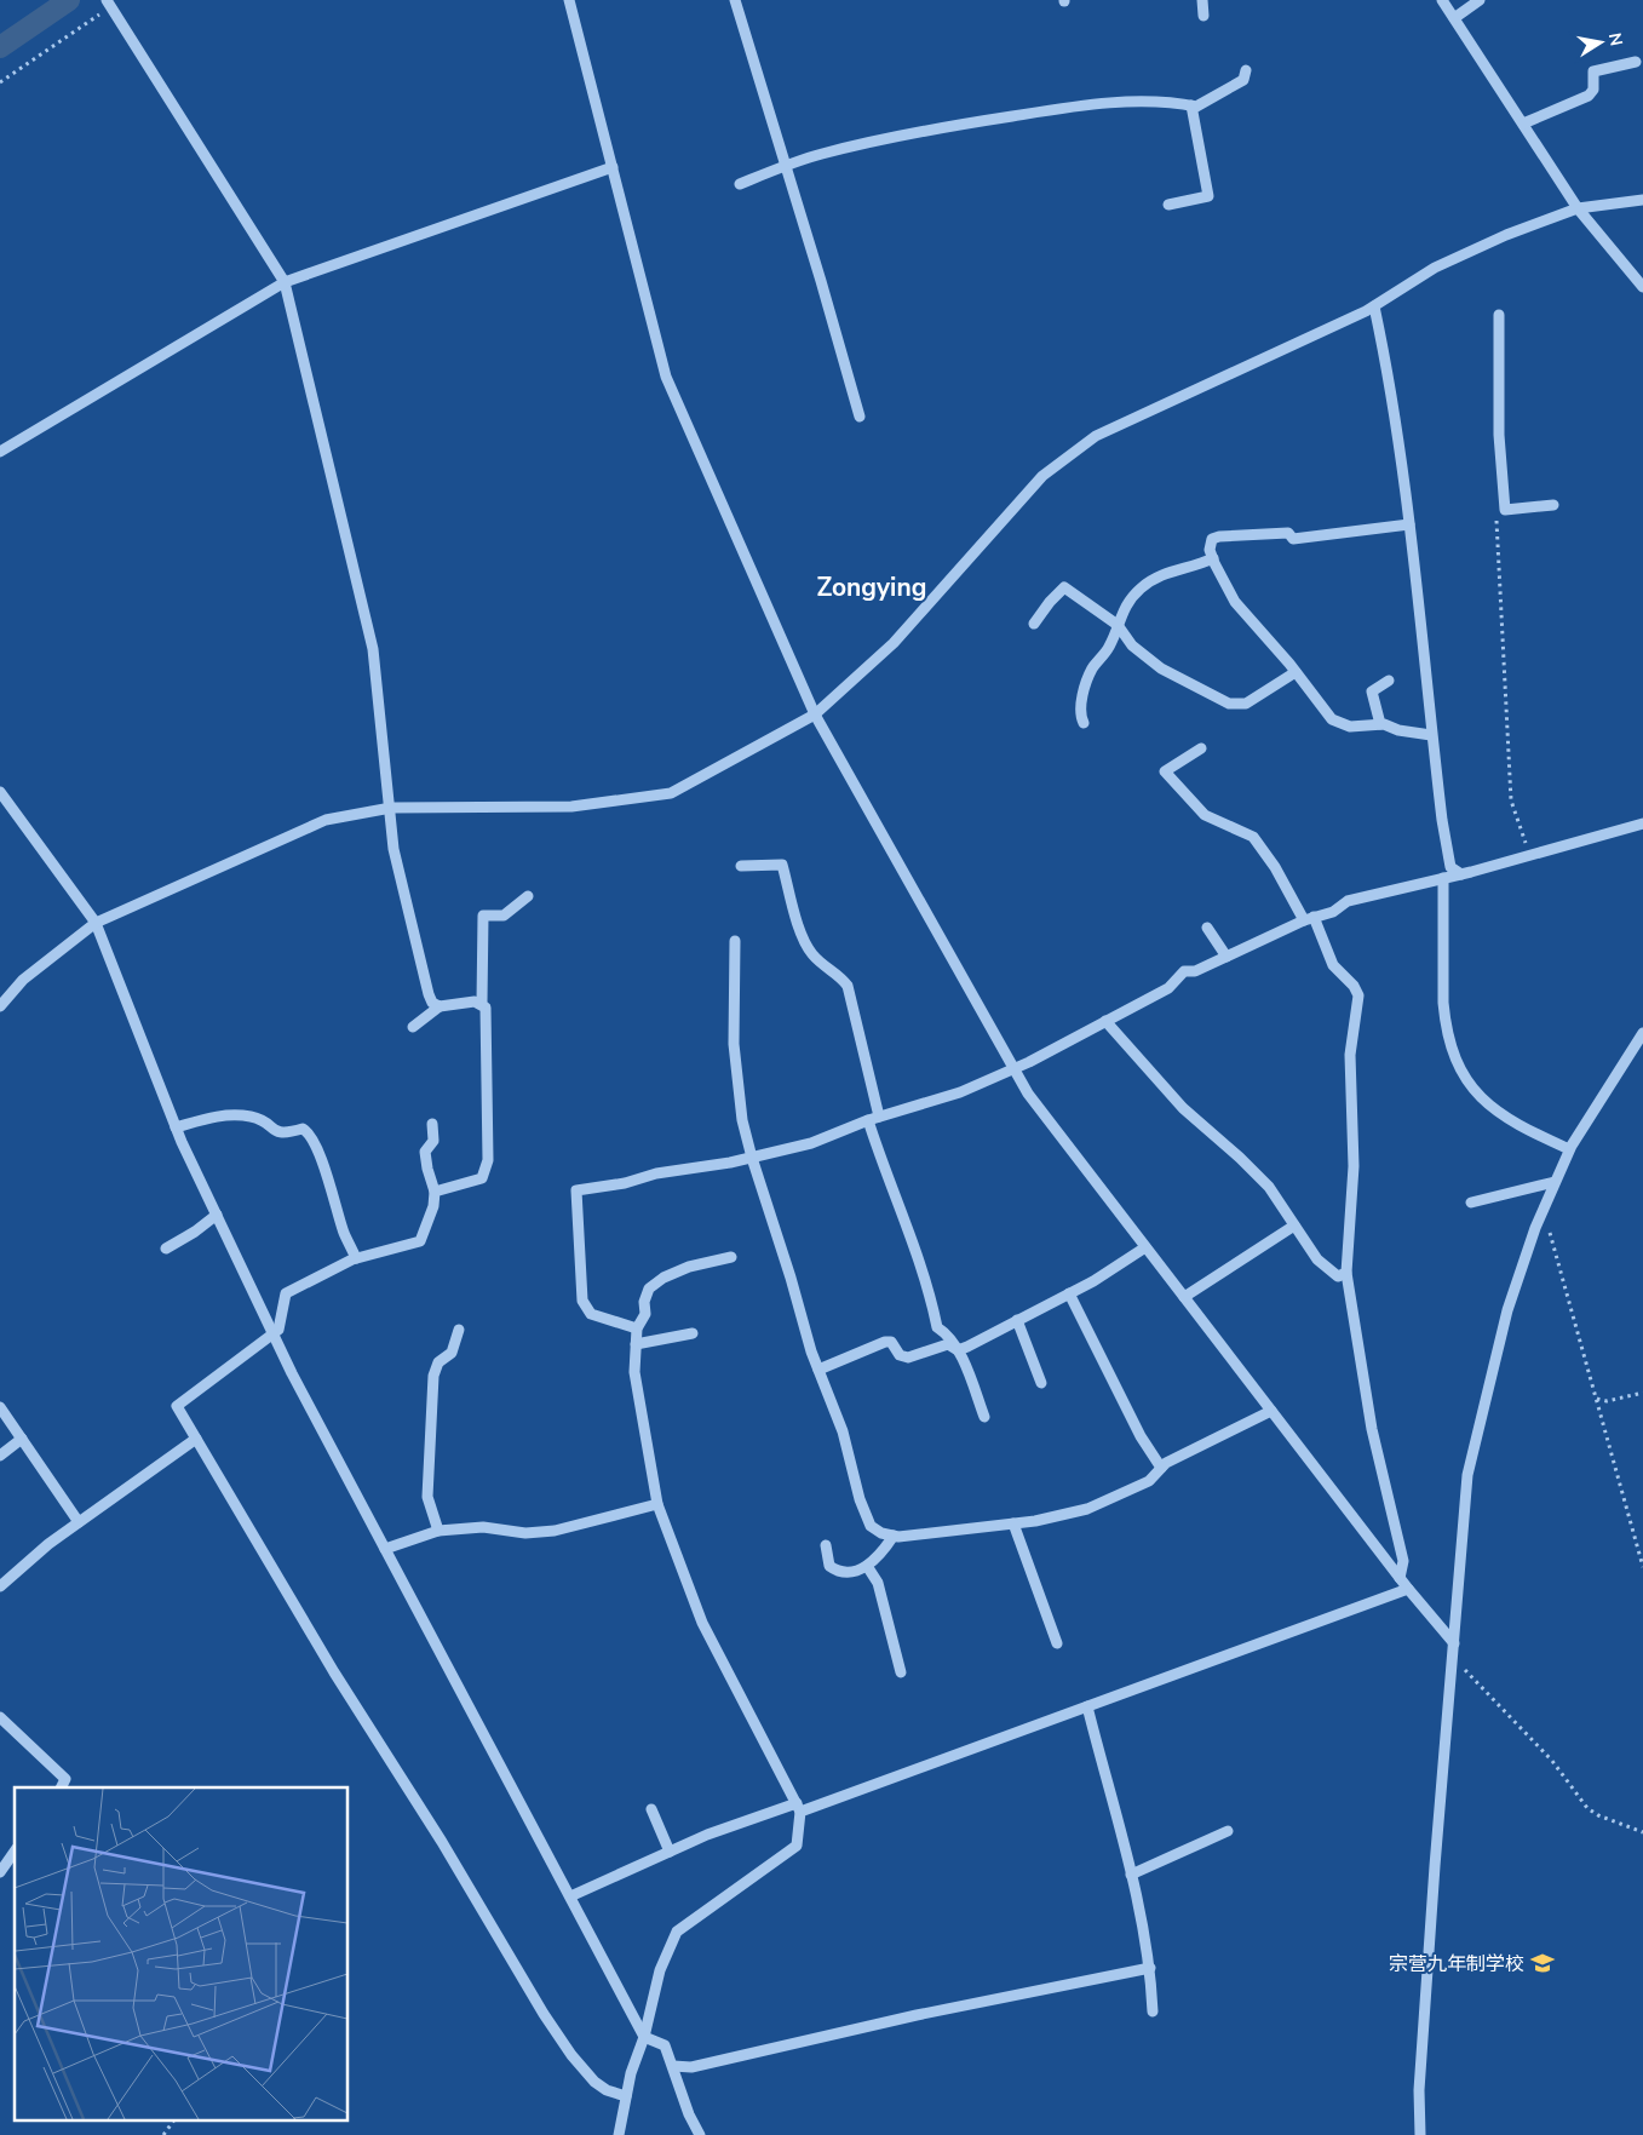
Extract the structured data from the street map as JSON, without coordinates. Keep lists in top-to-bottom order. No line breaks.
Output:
{"districts":["Zongying"],"places":{"school or university":["宗营九年制学校"]},"north":"right"}
